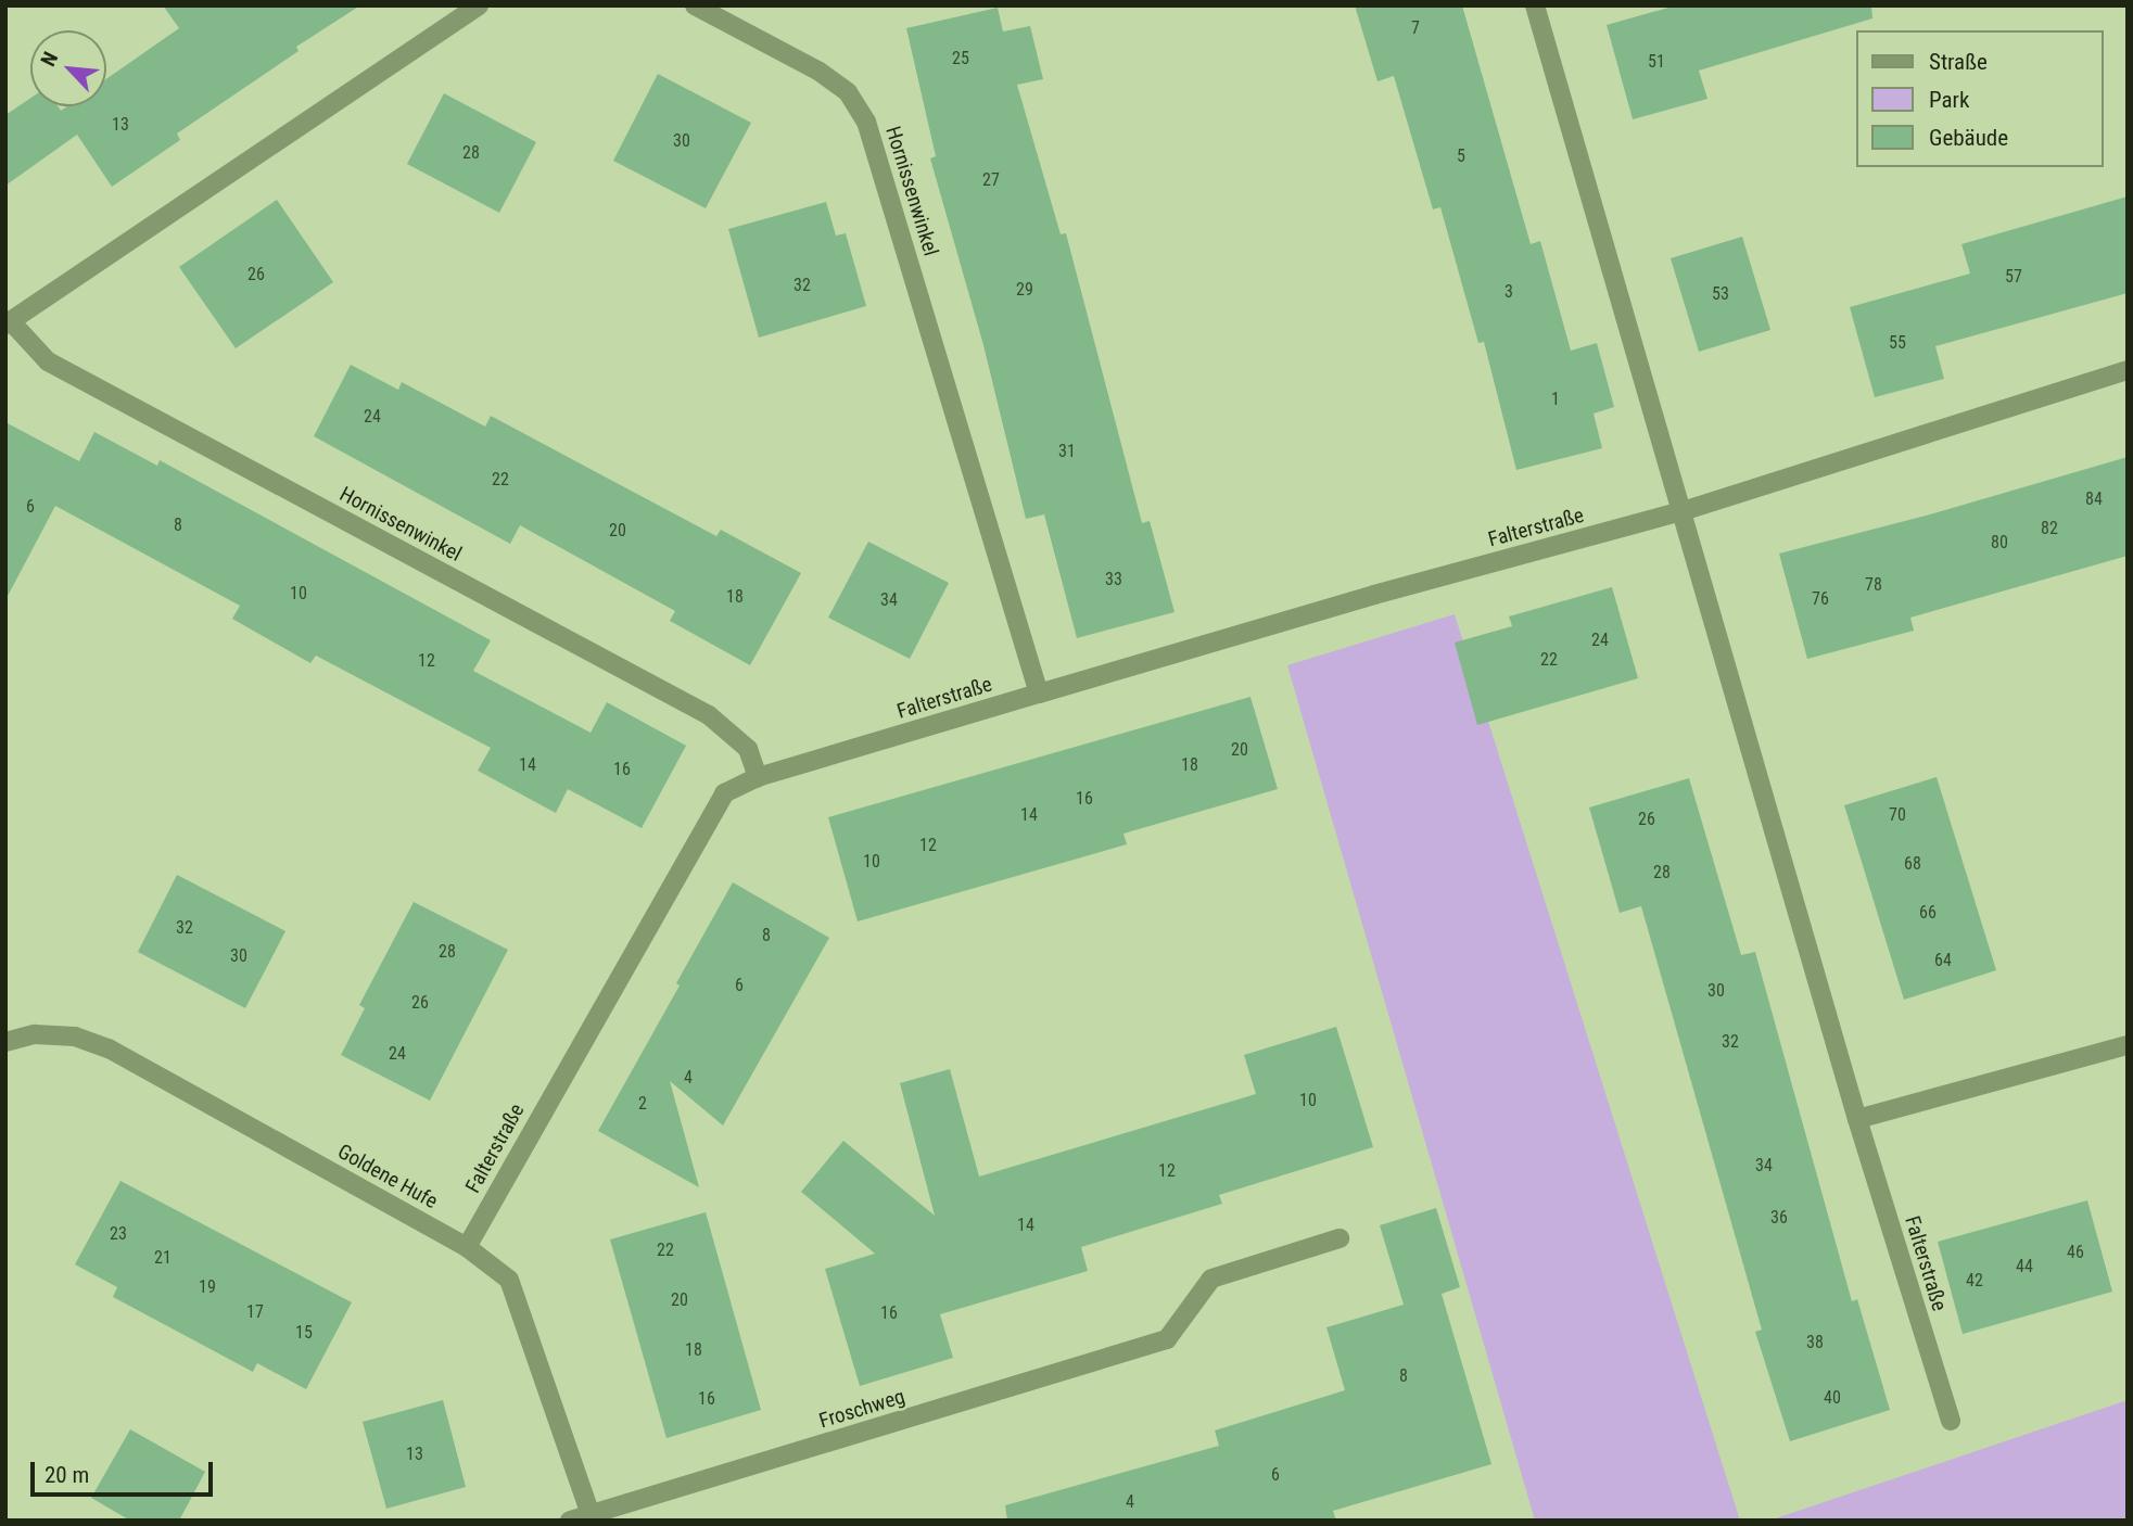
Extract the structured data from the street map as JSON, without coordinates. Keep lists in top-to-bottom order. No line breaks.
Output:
{"streets":{"street":["Hornissenwinkel","Falterstraße","Goldene Hufe","Froschweg"]},"crossings":[["Hornissenwinkel","Falterstraße"],["Falterstraße","Goldene Hufe"],["Goldene Hufe","Froschweg"]],"house_numbers":["7","25","51","13","30","28","5","27","26","57","32","29","3","53","55","1","24","31","22","84","6","8","82","20","80","33","78","10","18","76","34","24","22","12","20","14","18","16","16","14","70","26","12","10","68","28","66","32","8","28","30","64","6","30","26","32","24","4","10","2","34","12","36","14","23","22","46","21","44","42","19","20","17","16","15","38","18","8","40","16","13","6","4"],"legend":["Straße","Park","Gebäude"],"scale_bar":"20 m","north":"top left"}
